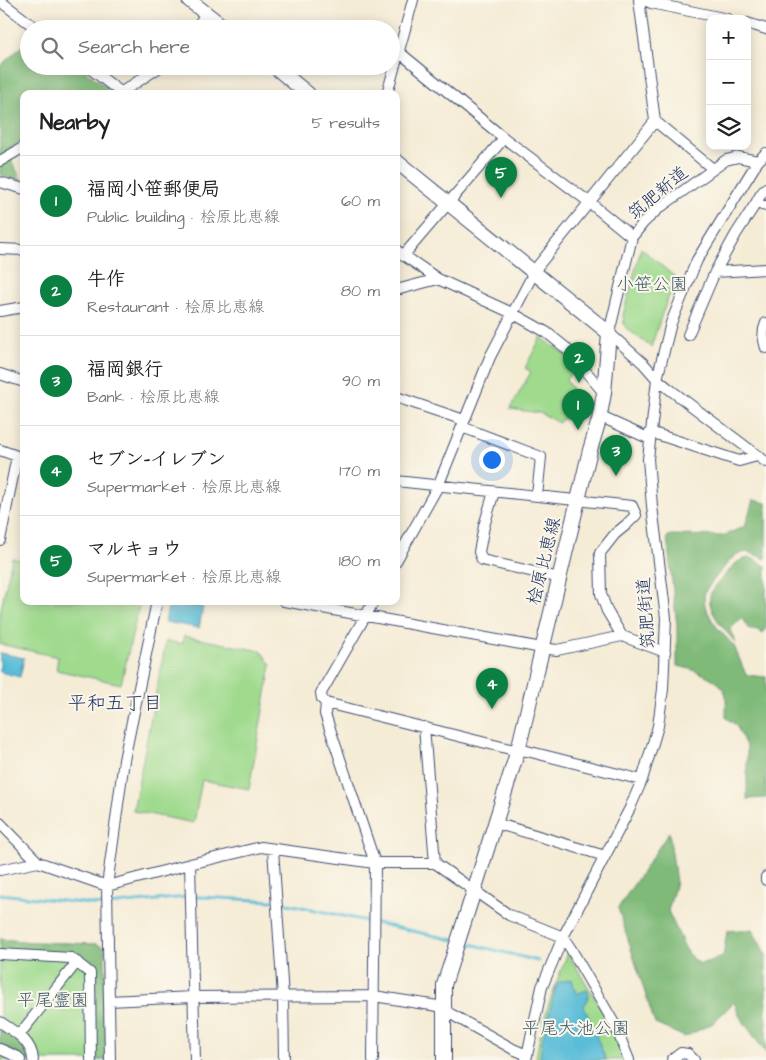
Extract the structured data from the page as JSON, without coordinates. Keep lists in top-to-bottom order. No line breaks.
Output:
{"streets":{"main road":["桧原比恵線"],"street":["筑肥新道","筑肥街道"]},"crossings":[["筑肥新道","桧原比恵線"],["筑肥新道","筑肥街道"]],"districts":["平和五丁目"],"parks":["小笹公園","平尾霊園","平尾大池公園"],"page":{"map_buttons":["+","−"],"search":"Search here","heading":["Nearby","5 results"],"list":[{"mark":"1","name":"福岡小笹郵便局","note":"Public building · 桧原比恵線","value":"60 m"},{"mark":"2","name":"牛作","note":"Restaurant · 桧原比恵線","value":"80 m"},{"mark":"3","name":"福岡銀行","note":"Bank · 桧原比恵線","value":"90 m"},{"mark":"4","name":"セブン-イレブン","note":"Supermarket · 桧原比恵線","value":"170 m"},{"mark":"5","name":"マルキョウ","note":"Supermarket · 桧原比恵線","value":"180 m"}],"pins":["5","2","1","3","4"]}}
